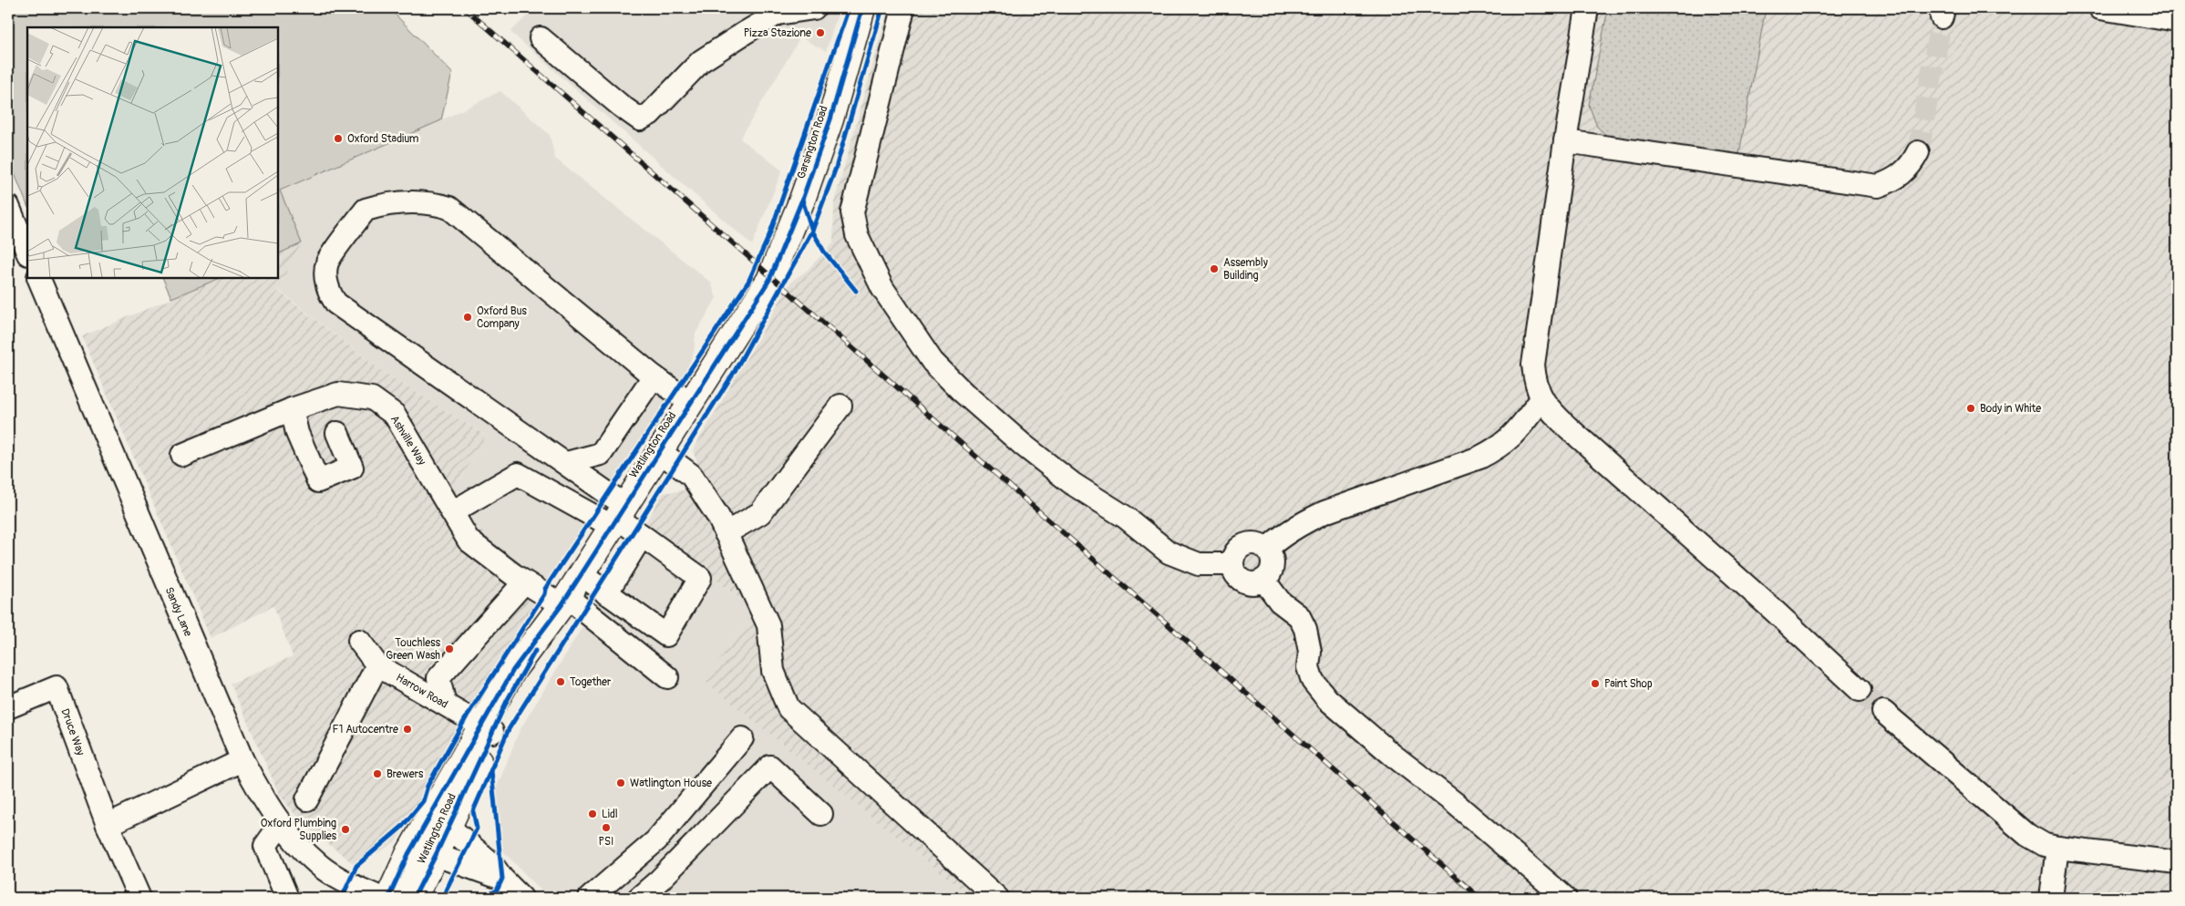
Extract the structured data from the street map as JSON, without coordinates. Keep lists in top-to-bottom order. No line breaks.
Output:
{"streets":{"main road":["Garsington Road","Watlington Road"],"street":["Ashville Way","Sandy Lane","Harrow Road","Druce Way"]},"crossings":[["Garsington Road","Watlington Road"],["Ashville Way","Watlington Road"],["Watlington Road","Harrow Road"]],"places":["Pizza Stazione","Oxford Stadium","Assembly Building","Oxford Bus Company","Body in White","Touchless Green Wash","Together","Paint Shop","F1 Autocentre","Brewers","Watlington House","Lidl","PSI","Oxford Plumbing Supplies"]}
